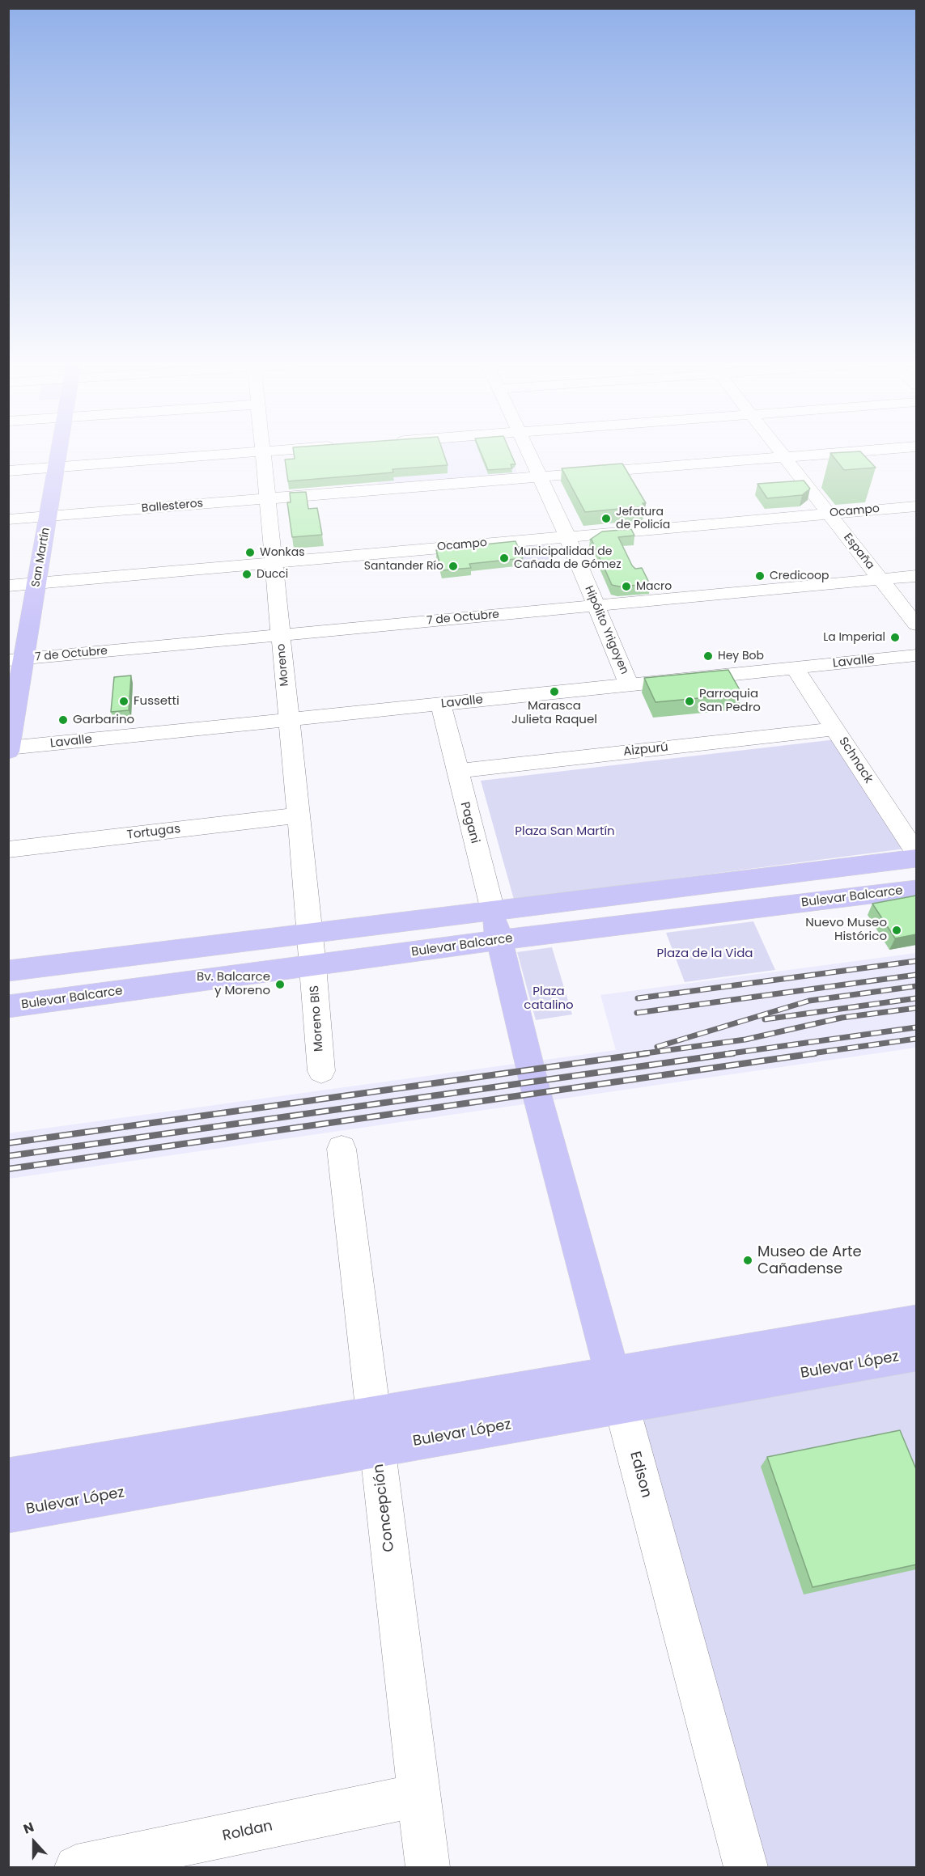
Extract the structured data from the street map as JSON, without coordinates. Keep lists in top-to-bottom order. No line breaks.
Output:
{"streets":{"main road":["San Martín","Pagani","Bulevar Balcarce","Bulevar López","Edison"],"street":["Ballesteros","Ocampo","España","7 de Octubre","Hipólito Yrigoyen","Lavalle","Moreno","Aizpurú","Schnack","Tortugas","Moreno BIS","Concepción","Roldan"]},"crossings":[["Ballesteros","España"],["Ballesteros","San Martín"],["Ballesteros","Hipólito Yrigoyen"],["Ballesteros","Moreno"],["Ocampo","España"],["Ocampo","San Martín"],["Ocampo","Hipólito Yrigoyen"],["Ocampo","Moreno"],["España","7 de Octubre"],["San Martín","7 de Octubre"],["San Martín","Lavalle"],["7 de Octubre","Hipólito Yrigoyen"],["7 de Octubre","Moreno"],["Hipólito Yrigoyen","Lavalle"],["Lavalle","Moreno"],["Lavalle","Schnack"],["Lavalle","Pagani"],["Moreno","Tortugas"],["Moreno","Bulevar Balcarce"],["Moreno","Moreno BIS"],["Aizpurú","Schnack"],["Aizpurú","Pagani"],["Pagani","Bulevar Balcarce"],["Pagani","Edison"],["Bulevar Balcarce","Moreno BIS"],["Bulevar López","Edison"],["Bulevar López","Concepción"],["Concepción","Roldan"]],"parks":["Plaza San Martín","Plaza de la Vida","Plaza catalino"],"places":["Jefatura de Policía","Wonkas","Municipalidad de Cañada de Gómez","Santander Río","Ducci","Credicoop","Macro","La Imperial","Hey Bob","Marasca Julieta Raquel","Fussetti","Parroquia San Pedro","Garbarino","Nuevo Museo Histórico","Bv. Balcarce y Moreno","Museo de Arte Cañadense"],"north":"top"}
